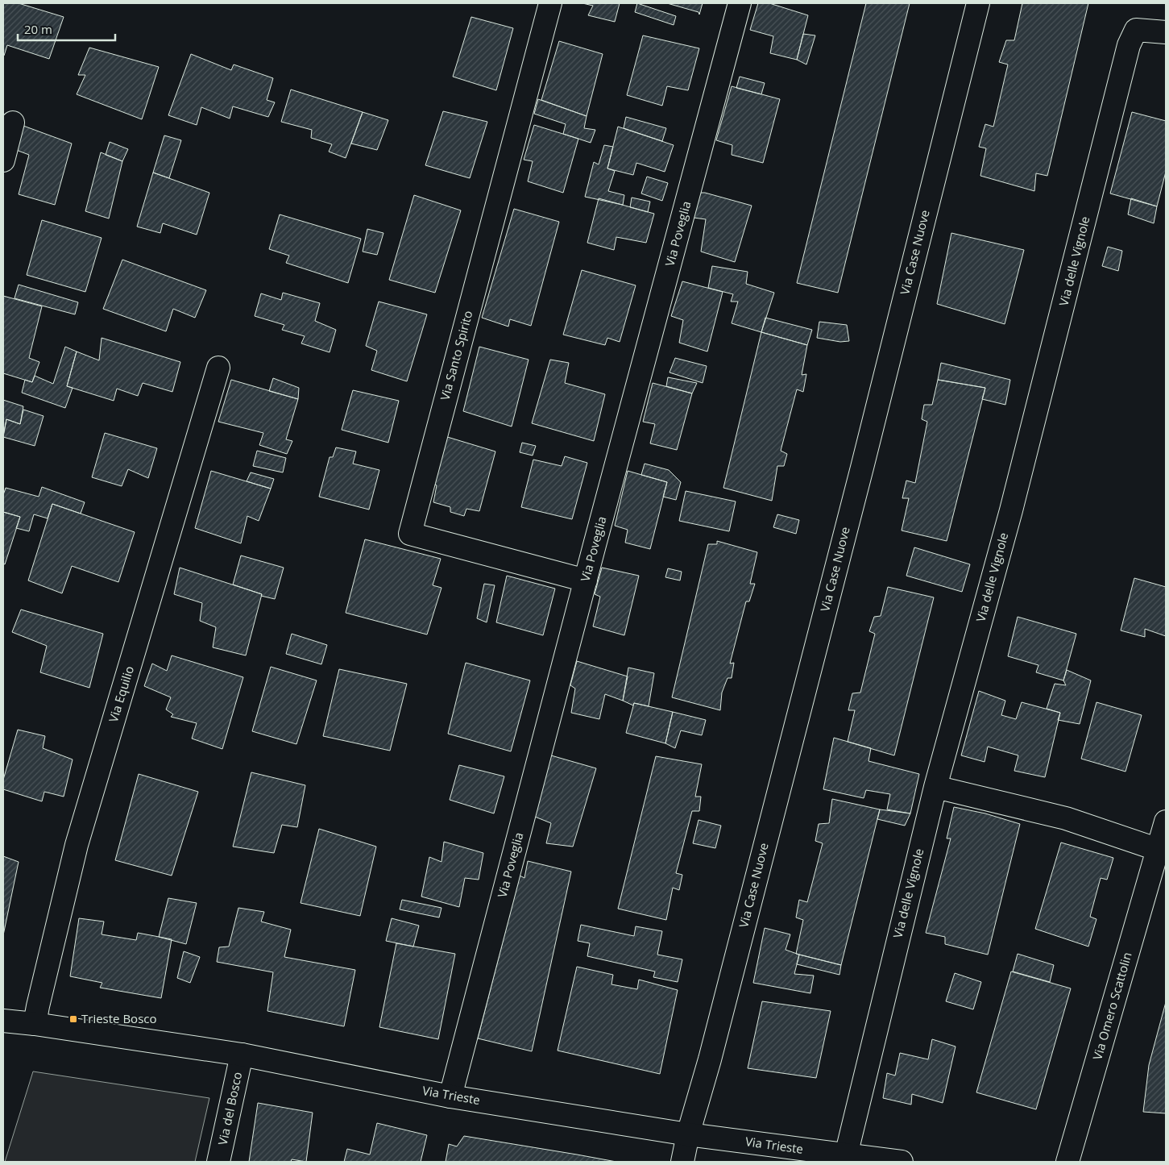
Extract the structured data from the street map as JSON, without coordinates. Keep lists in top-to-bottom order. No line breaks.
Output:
{"streets":{"street":["Via Poveglia","Via Case Nuove","Via delle Vignole","Via Santo Spirito","Via Equilio","Via Omero Scattolin","Via Trieste","Via del Bosco"]},"crossings":[["Via Poveglia","Via Santo Spirito"],["Via Poveglia","Via Trieste"],["Via Case Nuove","Via Trieste"],["Via delle Vignole","Via Trieste"],["Via Equilio","Via Trieste"],["Via Trieste","Via del Bosco"]],"places":{"transit":["Trieste Bosco"]},"scale_bar":"20 m"}
